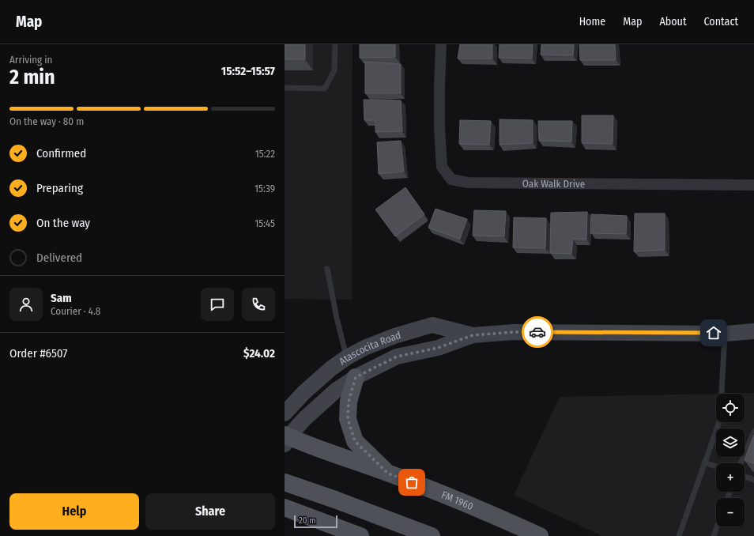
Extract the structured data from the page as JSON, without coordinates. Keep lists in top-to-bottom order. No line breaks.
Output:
{"streets":{"main road":["Atascocita Road","FM 1960"],"street":["Oak Walk Drive"]},"crossings":[["Atascocita Road","FM 1960"]],"scale_bar":"20 m","page":{"header":"Map","nav":["Home","Map","About","Contact"],"heading":["2 min","Arriving in","15:52–15:57"],"panel":["Sam","Courier · 4.8","Order #6507","$24.02"],"bar":"On the way · 80 m","list":[["Confirmed","15:22"],["Preparing","15:39"],["On the way","15:45"],"Delivered"],"map_buttons":["+","−"],"buttons":["Help","Share"],"scale":"20 m"}}
